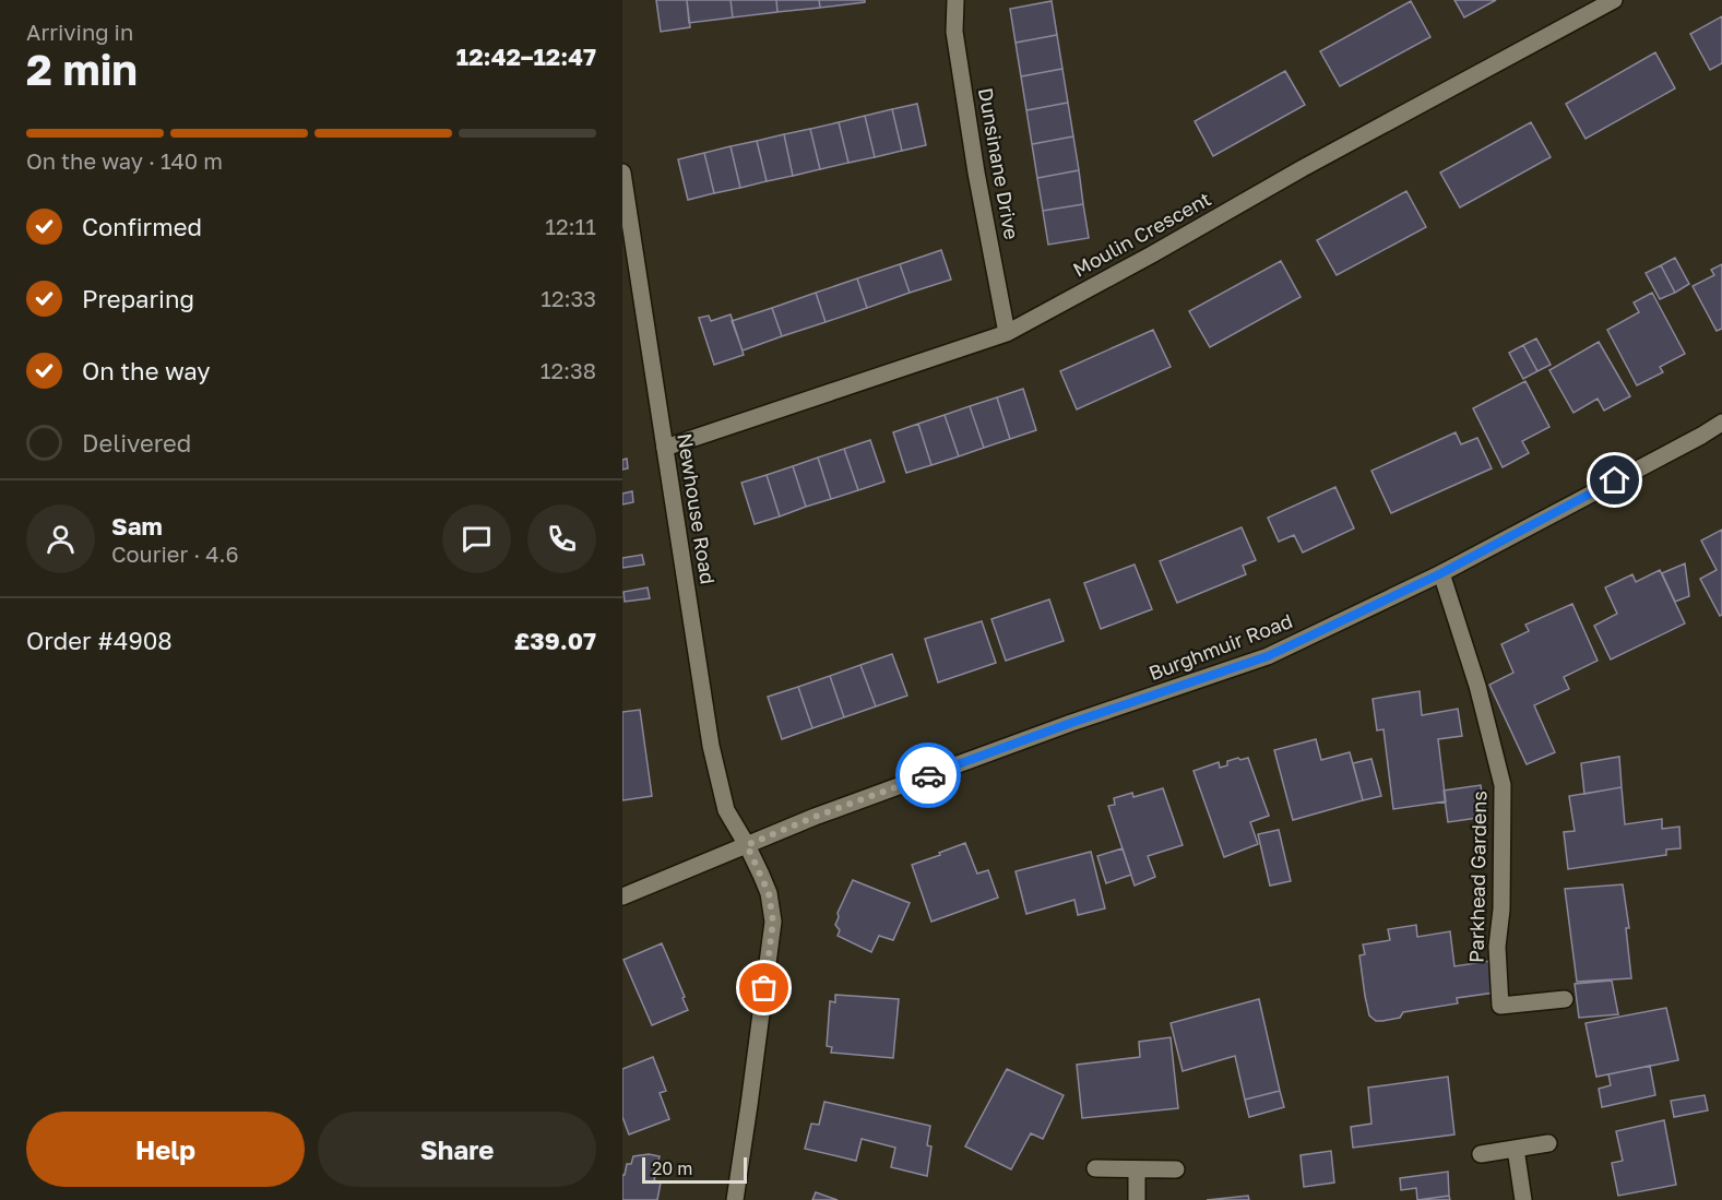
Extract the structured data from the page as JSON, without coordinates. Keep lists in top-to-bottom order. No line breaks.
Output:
{"streets":{"street":["Dunsinane Drive","Moulin Crescent","Newhouse Road","Burghmuir Road","Parkhead Gardens"]},"crossings":[["Dunsinane Drive","Moulin Crescent"],["Moulin Crescent","Newhouse Road"],["Newhouse Road","Burghmuir Road"],["Burghmuir Road","Parkhead Gardens"]],"scale_bar":"20 m","page":{"heading":["2 min","Arriving in","12:42–12:47"],"panel":["Sam","Courier · 4.6","Order #4908","£39.07"],"bar":"On the way · 140 m","list":[["Confirmed","12:11"],["Preparing","12:33"],["On the way","12:38"],"Delivered"],"buttons":["Help","Share"],"scale":"20 m"}}
